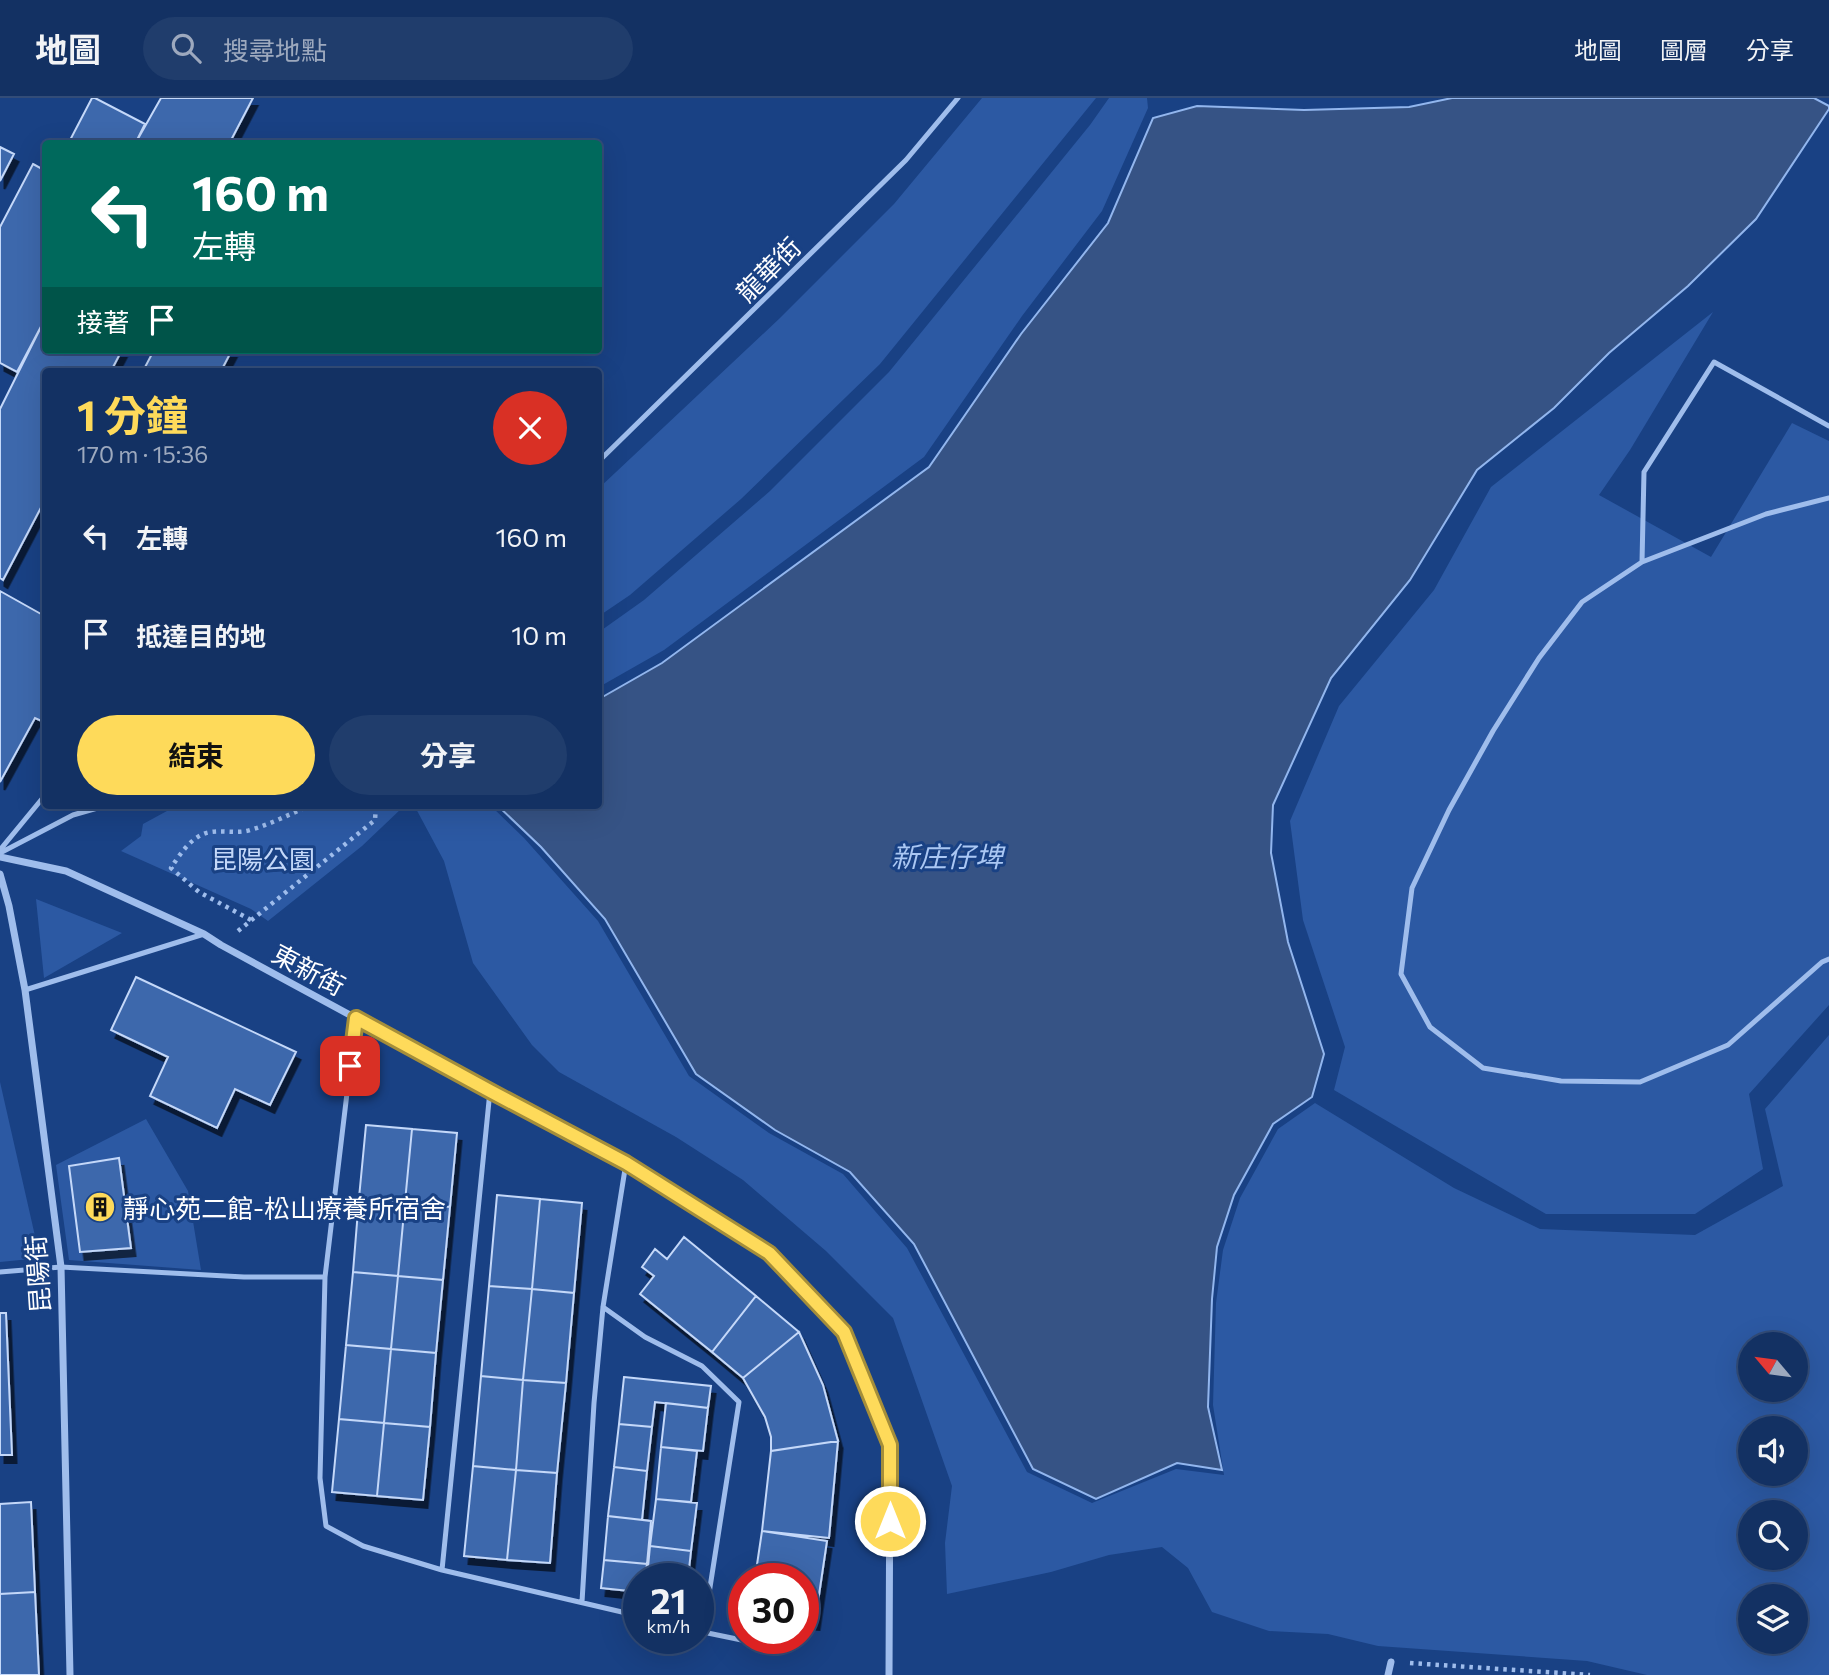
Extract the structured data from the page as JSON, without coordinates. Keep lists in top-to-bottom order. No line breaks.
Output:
{"streets":{"street":["東新街","昆陽街"],"lane":["龍華街"]},"water":["新庄仔埤"],"parks":["昆陽公園"],"places":{"building":["靜心苑二館-松山療養所宿舍"]},"north":"top left","page":{"header":"地圖","search":"搜尋地點","nav":["地圖","圖層","分享"],"turn":["160 m","左轉"],"then":"接著","heading":["1 分鐘","170 m · 15:36"],"list":[{"name":"左轉","value":"160 m"},{"name":"抵達目的地","value":"10 m"}],"buttons":["結束","分享"],"speed":"21 km/h","limit":"30"}}
